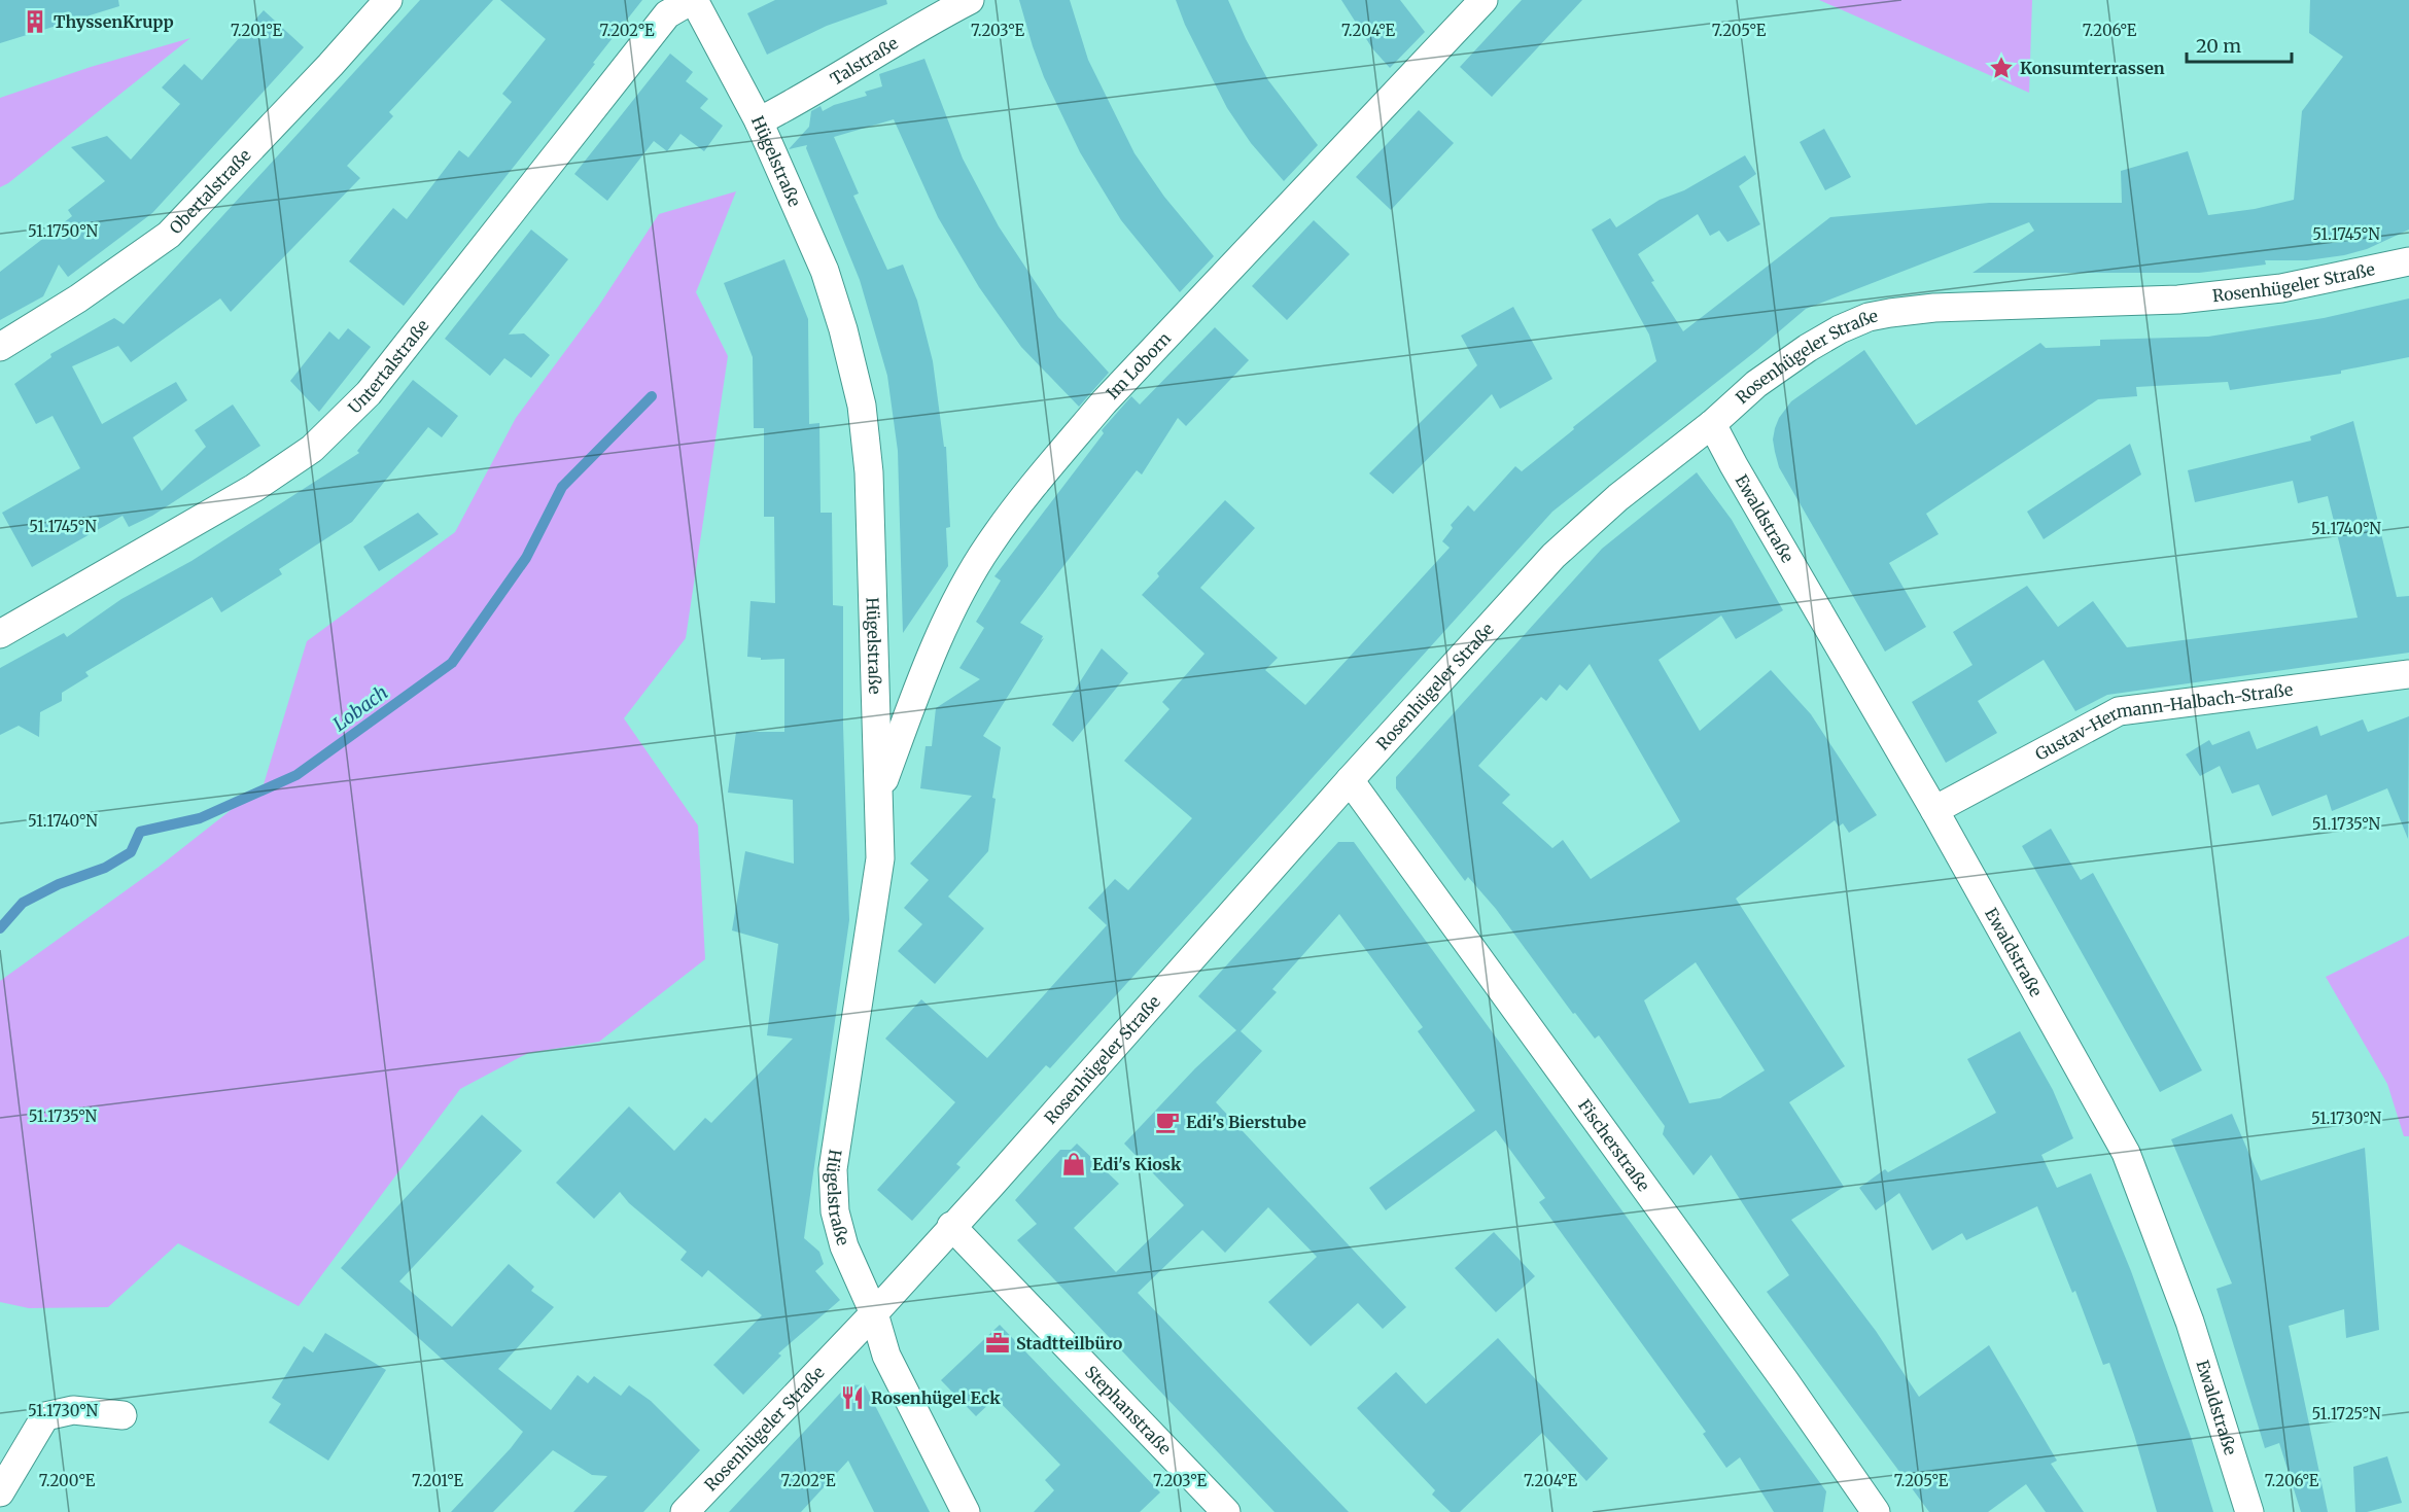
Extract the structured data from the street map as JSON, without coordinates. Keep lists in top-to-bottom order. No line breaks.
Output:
{"streets":{"street":["Talstraße","Hügelstraße","Obertalstraße","Rosenhügeler Straße","Untertalstraße","Im Loborn","Ewaldstraße","Gustav-Hermann-Halbach-Straße","Fischerstraße","Stephanstraße"]},"crossings":[["Talstraße","Hügelstraße"],["Hügelstraße","Rosenhügeler Straße"],["Hügelstraße","Untertalstraße"],["Hügelstraße","Im Loborn"],["Rosenhügeler Straße","Ewaldstraße"],["Rosenhügeler Straße","Fischerstraße"],["Rosenhügeler Straße","Stephanstraße"],["Ewaldstraße","Gustav-Hermann-Halbach-Straße"]],"water":["Lobach"],"places":{"building":["ThyssenKrupp"],"place":["Konsumterrassen"],"cafe":["Edi's Bierstube"],"shop":["Edi's Kiosk"],"office":["Stadtteilbüro"],"restaurant":["Rosenhügel Eck"]},"scale_bar":"20 m","coordinates":["7.201°E","7.202°E","7.203°E","7.204°E","7.205°E","7.206°E","51.1750°N","51.1745°N","51.1740°N","51.1735°N","51.1730°N","51.1725°N","7.200°E"]}
